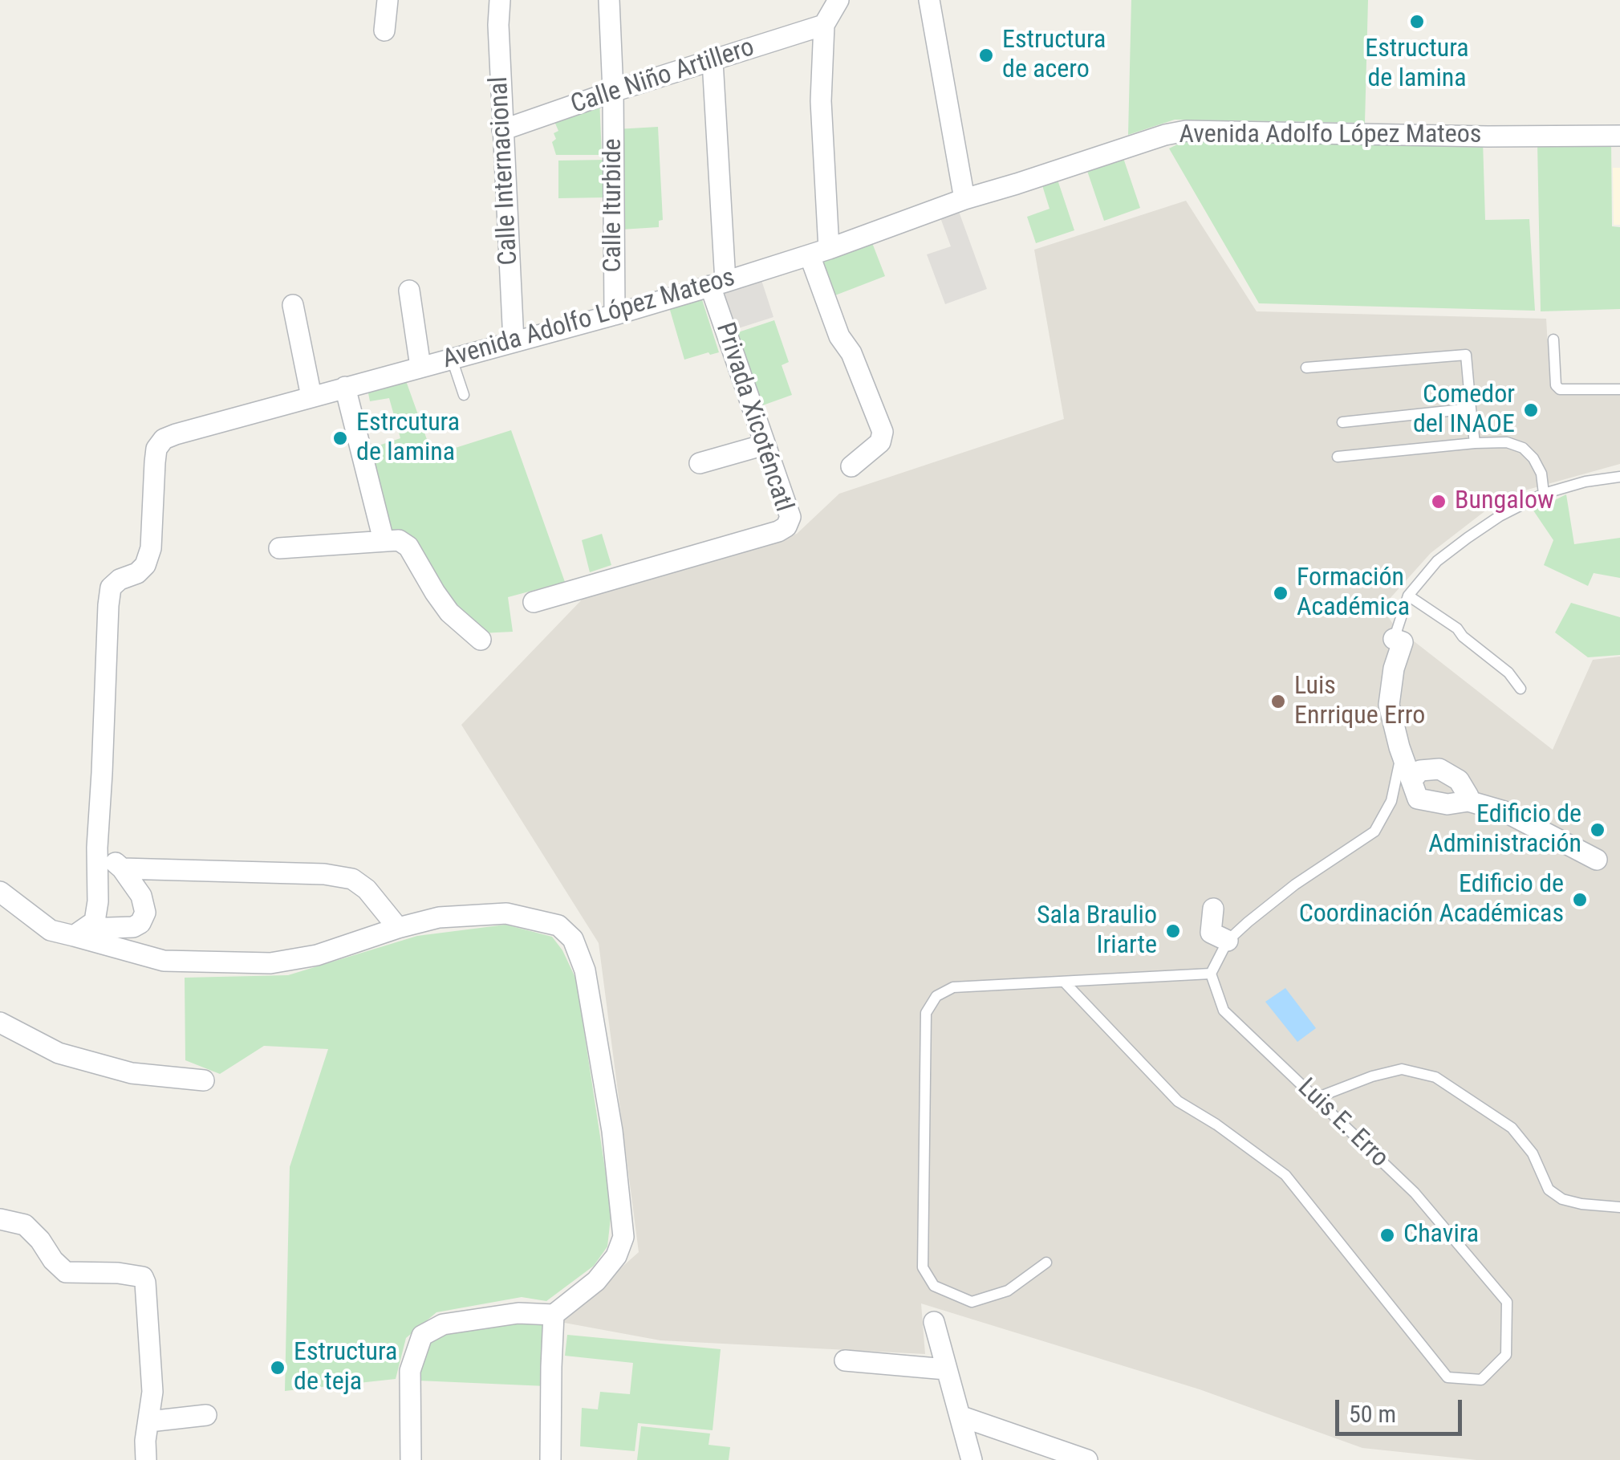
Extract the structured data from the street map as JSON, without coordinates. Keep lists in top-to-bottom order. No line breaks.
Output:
{"streets":{"street":["Calle Niño Artillero","Avenida Adolfo López Mateos","Calle Internacional","Calle Iturbide","Privada Xicoténcatl"],"lane":["Luis E. Erro"]},"crossings":[["Calle Niño Artillero","Calle Internacional"],["Calle Niño Artillero","Calle Iturbide"],["Calle Niño Artillero","Privada Xicoténcatl"],["Avenida Adolfo López Mateos","Calle Internacional"],["Avenida Adolfo López Mateos","Calle Iturbide"],["Avenida Adolfo López Mateos","Privada Xicoténcatl"]],"places":["Estructura de lamina","Estructura de acero","Comedor del INAOE","Estrcutura de lamina","Bungalow","Formación Académica","Luis Enrrique Erro","Edificio de Administración","Edificio de Coordinación Académicas","Sala Braulio Iriarte","Chavira","Estructura de teja"],"scale_bar":"50 m"}
